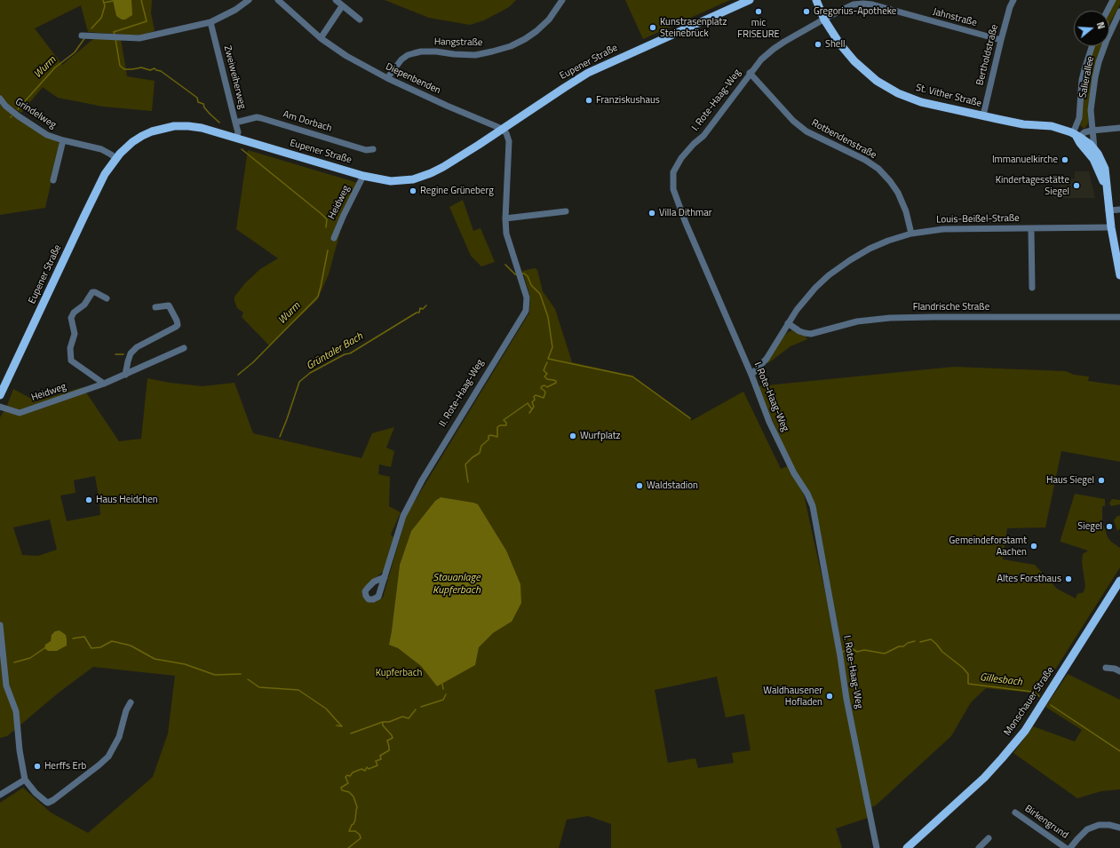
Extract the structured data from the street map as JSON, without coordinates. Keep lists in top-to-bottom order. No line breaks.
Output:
{"streets":{"main road":["Eupener Straße","St. Vither Straße","Monschauer Straße"],"street":["Jahnstraße","Hangstraße","Bertholdstraße","Zweiweiherweg","Salierallee","Diepenbenden","I. Rote-Haag-Weg","Grindelweg","Am Dorbach","Rotbendenstraße","Heidweg","Louis-Beißel-Straße","Flandrische Straße","II. Rote-Haag-Weg","Birkengrund"]},"crossings":[["Jahnstraße","Bertholdstraße"],["Jahnstraße","I. Rote-Haag-Weg"],["Hangstraße","Diepenbenden"],["Bertholdstraße","St. Vither Straße"],["Eupener Straße","Zweiweiherweg"],["Eupener Straße","Diepenbenden"],["Eupener Straße","Grindelweg"],["Eupener Straße","Heidweg"],["Eupener Straße","II. Rote-Haag-Weg"],["Zweiweiherweg","Am Dorbach"],["Salierallee","St. Vither Straße"],["Diepenbenden","II. Rote-Haag-Weg"],["St. Vither Straße","I. Rote-Haag-Weg"],["I. Rote-Haag-Weg","Rotbendenstraße"],["I. Rote-Haag-Weg","Louis-Beißel-Straße"],["Rotbendenstraße","Louis-Beißel-Straße"],["Louis-Beißel-Straße","Flandrische Straße"]],"water":["Wurm","Grüntaler Bach","Stauanlage Kupferbach","Gillesbach"],"parks":["Kupferbach"],"places":["mic FRISEURE","Gregorius-Apotheke","Kunstrasenplatz Steinebrück","Shell","Franziskushaus","Immanuelkirche","Kindertagesstätte Siegel","Regine Grüneberg","Villa Dithmar","Wurfplatz","Haus Siegel","Waldstadion","Haus Heidchen","Siegel","Gemeindeforstamt Aachen","Altes Forsthaus","Waldhausener Hofladen","Herffs Erb"],"north":"right"}
